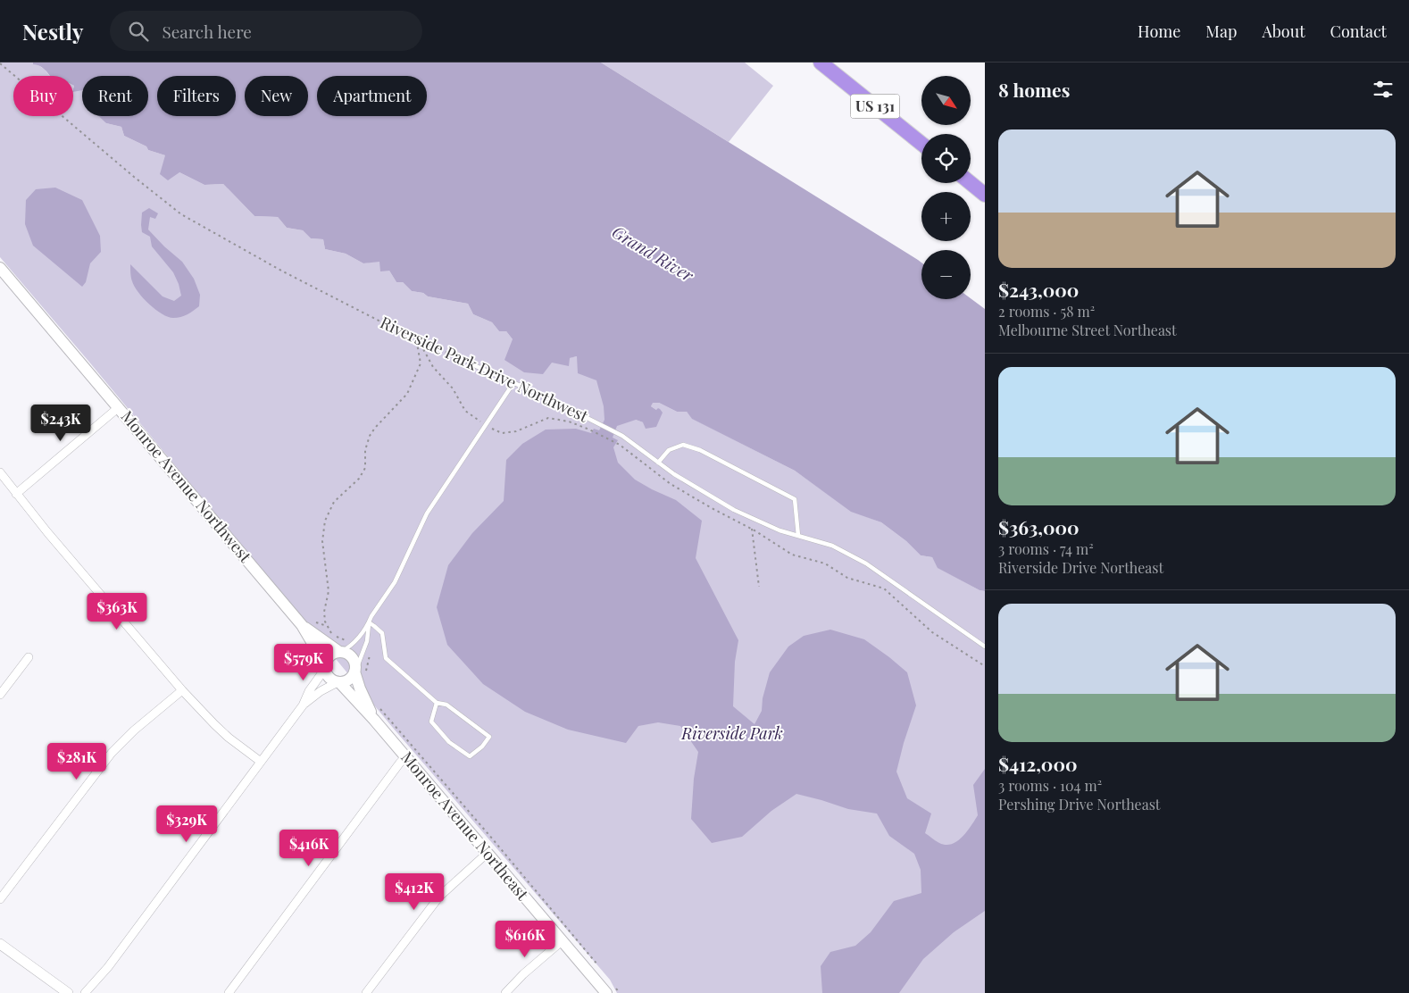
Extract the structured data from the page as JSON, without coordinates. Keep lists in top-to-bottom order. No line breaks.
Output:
{"streets":{"highway":["US 131"],"main road":["Monroe Avenue Northwest","Monroe Avenue Northeast"],"lane":["Riverside Park Drive Northwest"]},"crossings":[["Monroe Avenue Northwest","Monroe Avenue Northeast"]],"water":["Grand River"],"parks":["Riverside Park"],"north":"bottom right","page":{"header":"Nestly","search":"Search here","nav":["Home","Map","About","Contact"],"heading":"8 homes","map_buttons":["+","−"],"chip":["Buy","Rent","Filters","New","Apartment"],"list":[{"name":"$243,000","note":"2 rooms · 58 m² · Melbourne Street Northeast"},{"name":"$363,000","note":"3 rooms · 74 m² · Riverside Drive Northeast"},{"name":"$412,000","note":"3 rooms · 104 m² · Pershing Drive Northeast"}],"price":["$243K","$363K","$579K","$281K","$329K","$416K","$412K","$616K"]}}
